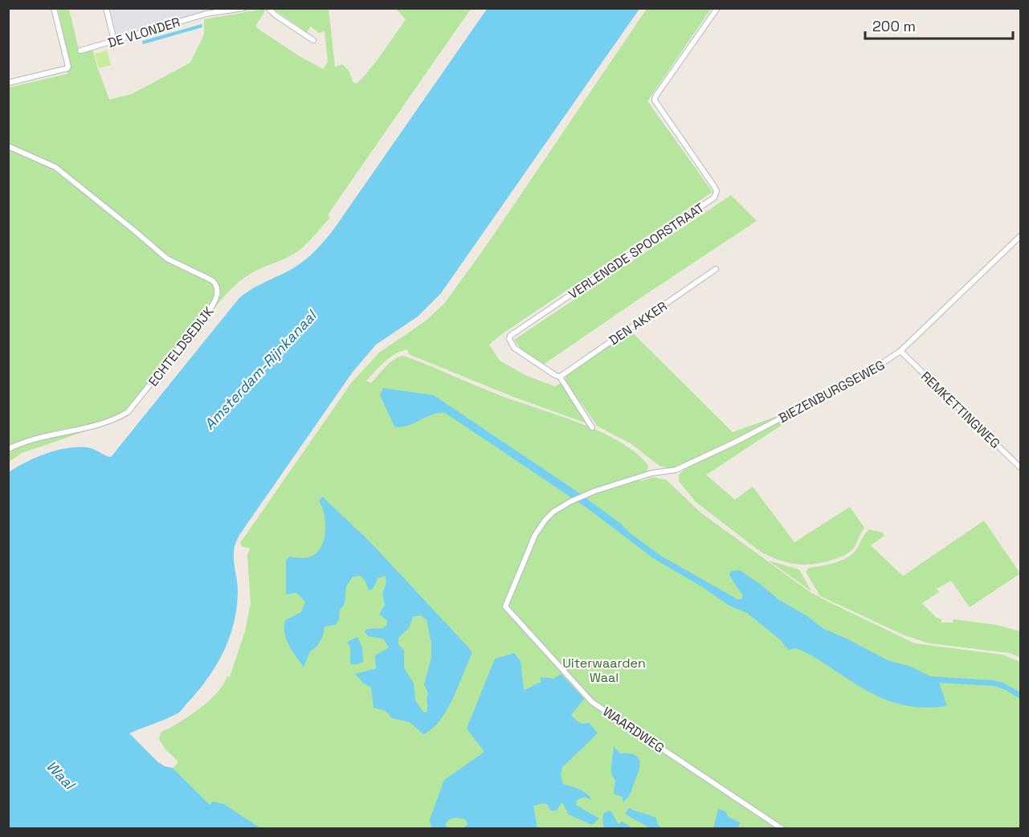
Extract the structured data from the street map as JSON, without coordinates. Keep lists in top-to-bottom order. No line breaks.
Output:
{"streets":{"street":["DE VLONDER","VERLENGDE SPOORSTRAAT","DEN AKKER","ECHTELDSEDIJK","BIEZENBURGSEWEG","REMKETTINGWEG","WAARDWEG"]},"crossings":[["VERLENGDE SPOORSTRAAT","DEN AKKER"],["BIEZENBURGSEWEG","REMKETTINGWEG"],["BIEZENBURGSEWEG","WAARDWEG"]],"water":["Amsterdam-Rijnkanaal","Waal"],"parks":["Uiterwaarden Waal"],"scale_bar":"200 m"}
